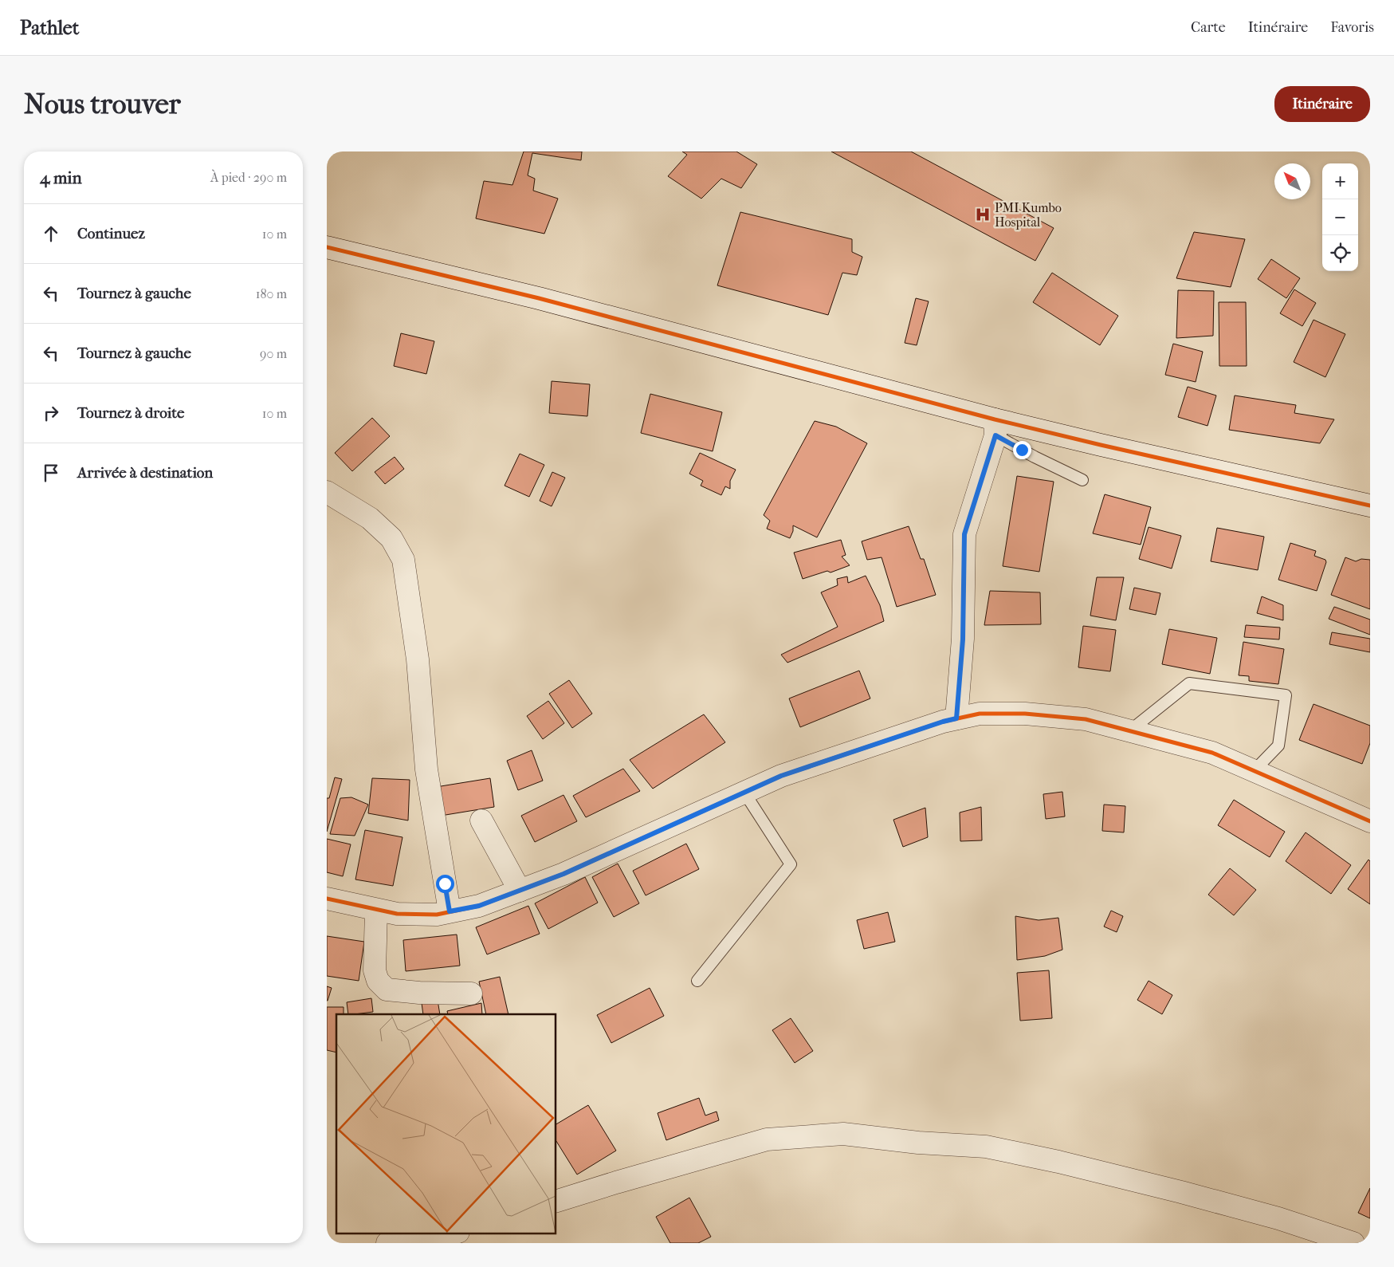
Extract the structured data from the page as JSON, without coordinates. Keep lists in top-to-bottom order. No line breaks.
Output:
{"places":{"hospital":["PMI Kumbo Hospital"]},"north":"top left","page":{"header":"Pathlet","nav":["Carte","Itinéraire","Favoris"],"buttons":"Itinéraire","title":"Nous trouver","heading":["4 min","À pied · 290 m"],"map_buttons":["+","−"],"list":[["Continuez","10 m"],["Tournez à gauche","180 m"],["Tournez à gauche","90 m"],["Tournez à droite","10 m"],"Arrivée à destination"]}}
